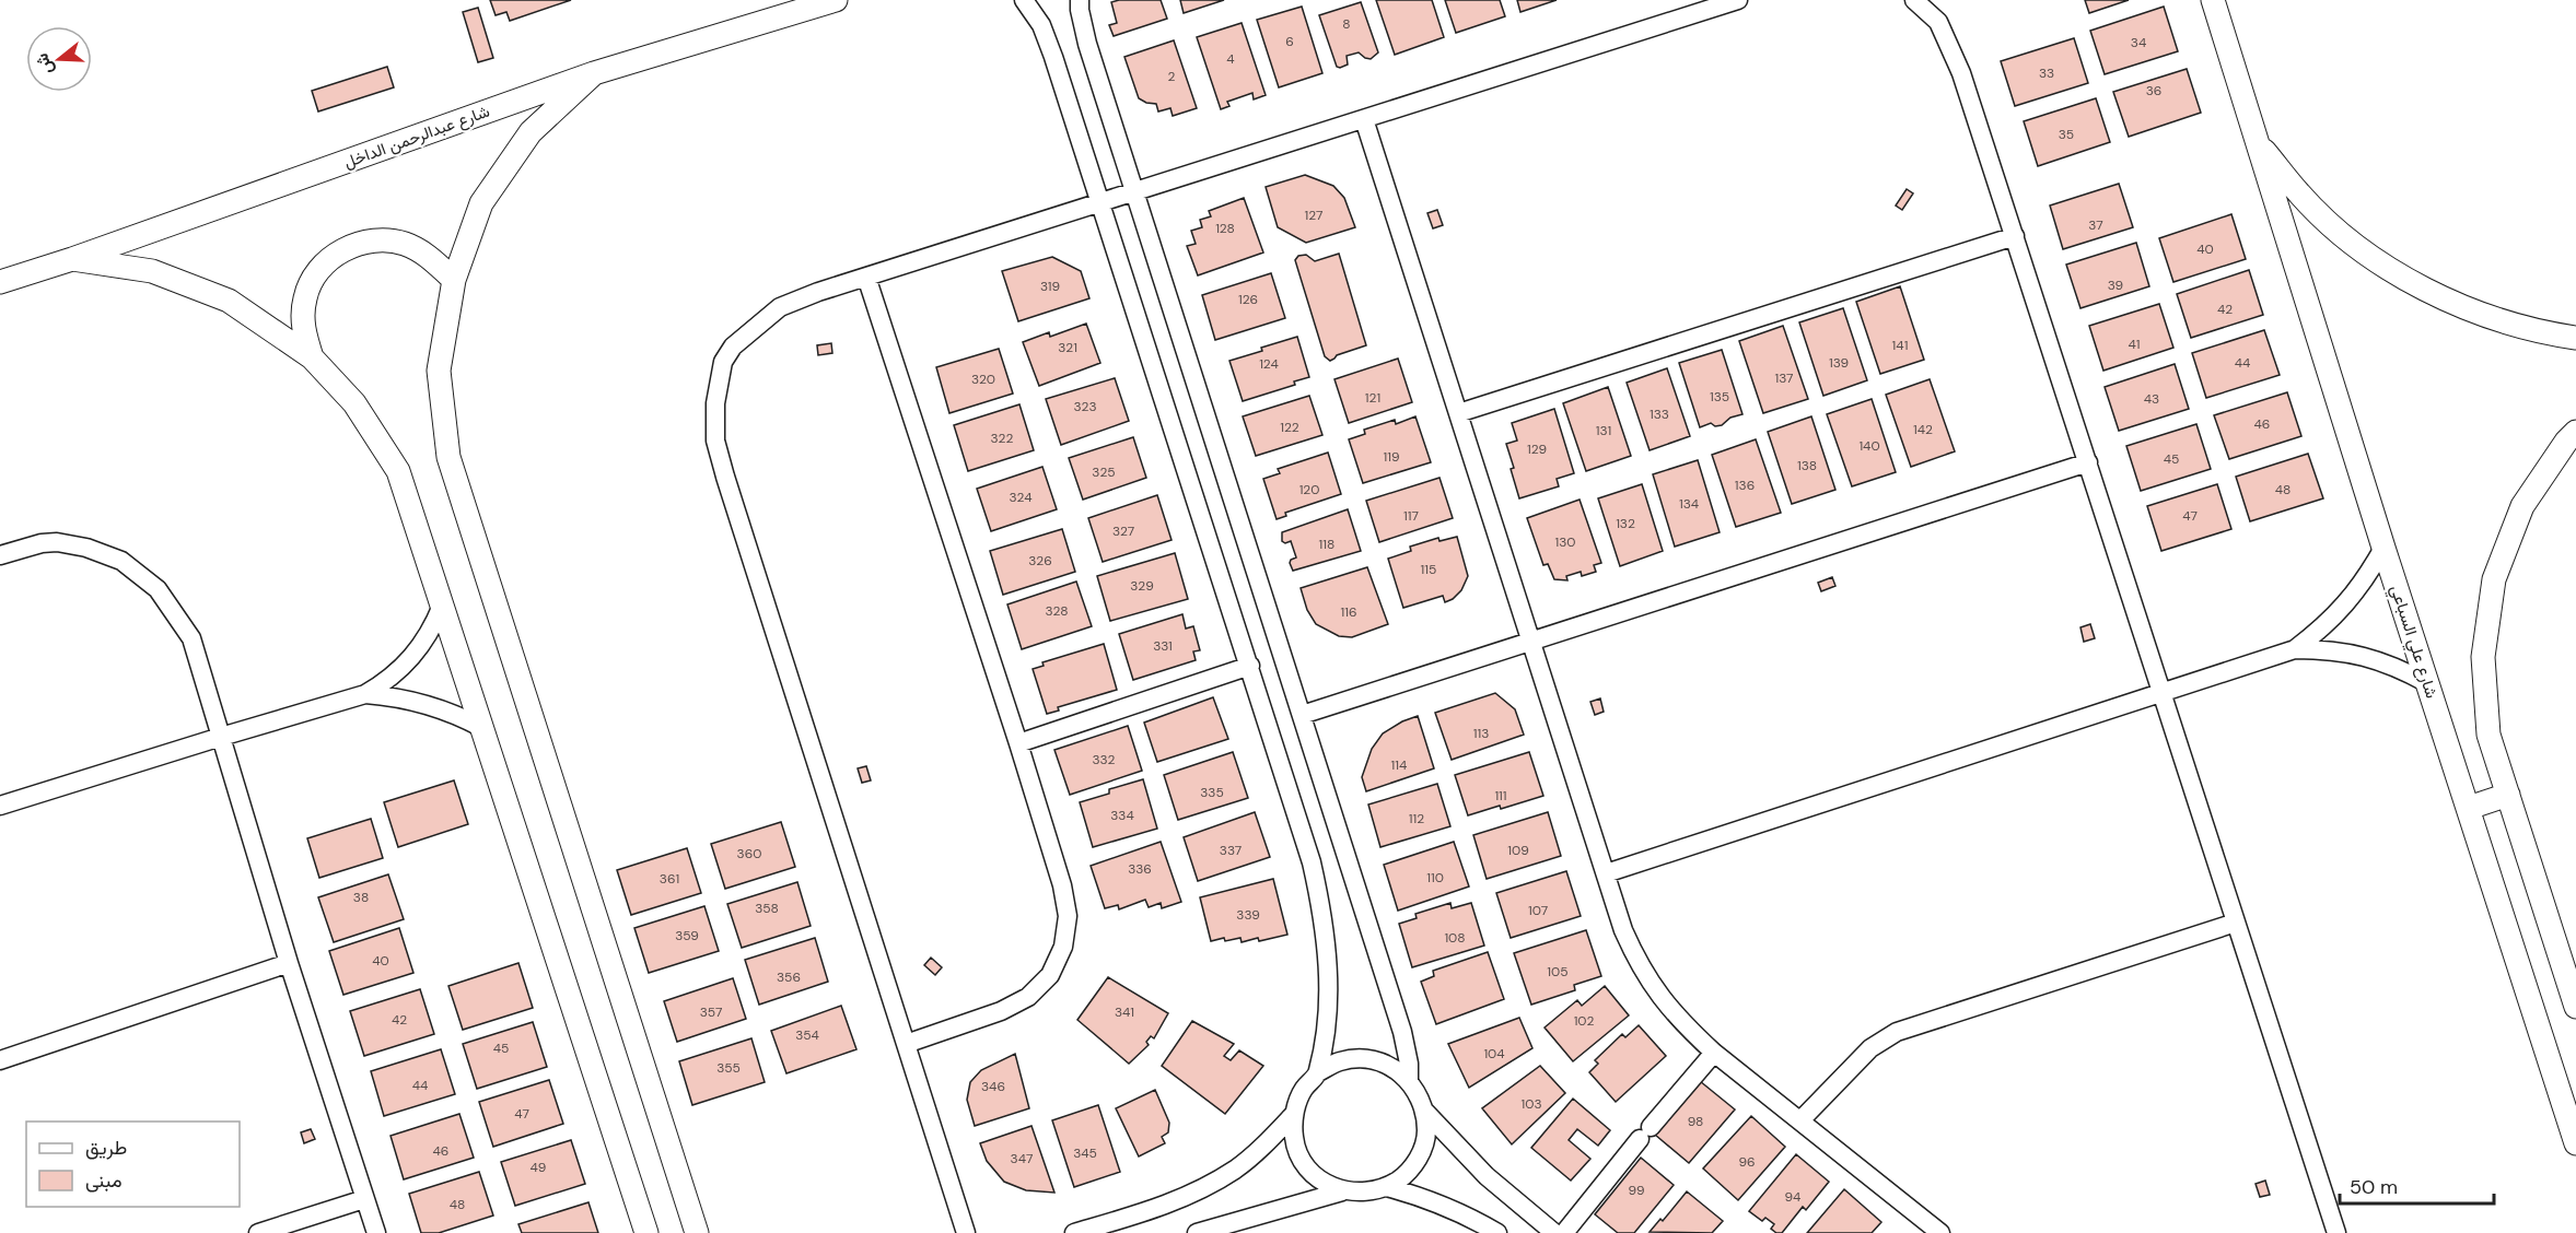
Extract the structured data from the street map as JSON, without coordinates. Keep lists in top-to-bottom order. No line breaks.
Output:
{"streets":{"street":["شارع عبدالرحمن الداخل","شارع علي السباعي"]},"house_numbers":["8","6","34","4","33","2","36","35","127","37","128","40","39","319","126","42","41","141","321","139","44","124","137","320","135","121","43","323","133","46","122","142","131","322","140","129","119","45","138","325","136","120","48","324","134","117","47","132","327","130","118","326","115","329","328","116","331","113","332","114","335","111","334","112","337","109","360","336","110","361","38","358","107","339","359","108","40","105","356","357","341","42","102","354","45","104","355","44","346","103","47","98","46","345","347","96","49","99","94","48"],"legend":["طريق","مبنى"],"scale_bar":"50 m","north":"left"}
